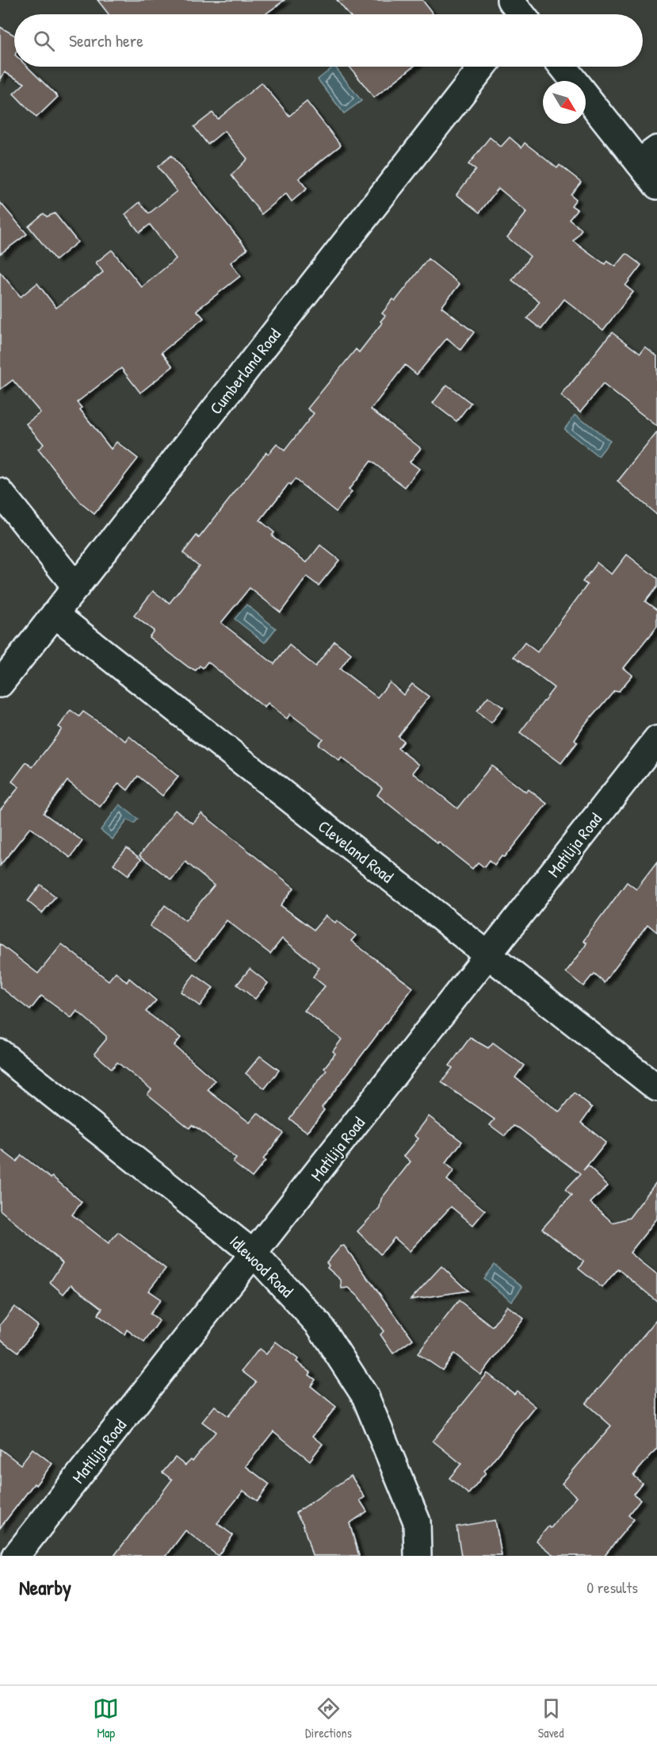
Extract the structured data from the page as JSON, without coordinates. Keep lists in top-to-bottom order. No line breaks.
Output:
{"streets":{"street":["Cumberland Road","Matilija Road","Cleveland Road","Idlewood Road"]},"crossings":[["Cumberland Road","Cleveland Road"],["Matilija Road","Cleveland Road"],["Matilija Road","Idlewood Road"]],"north":"bottom right","page":{"search":"Search here","heading":["Nearby","0 results"],"nav":["Map","Directions","Saved"]}}
